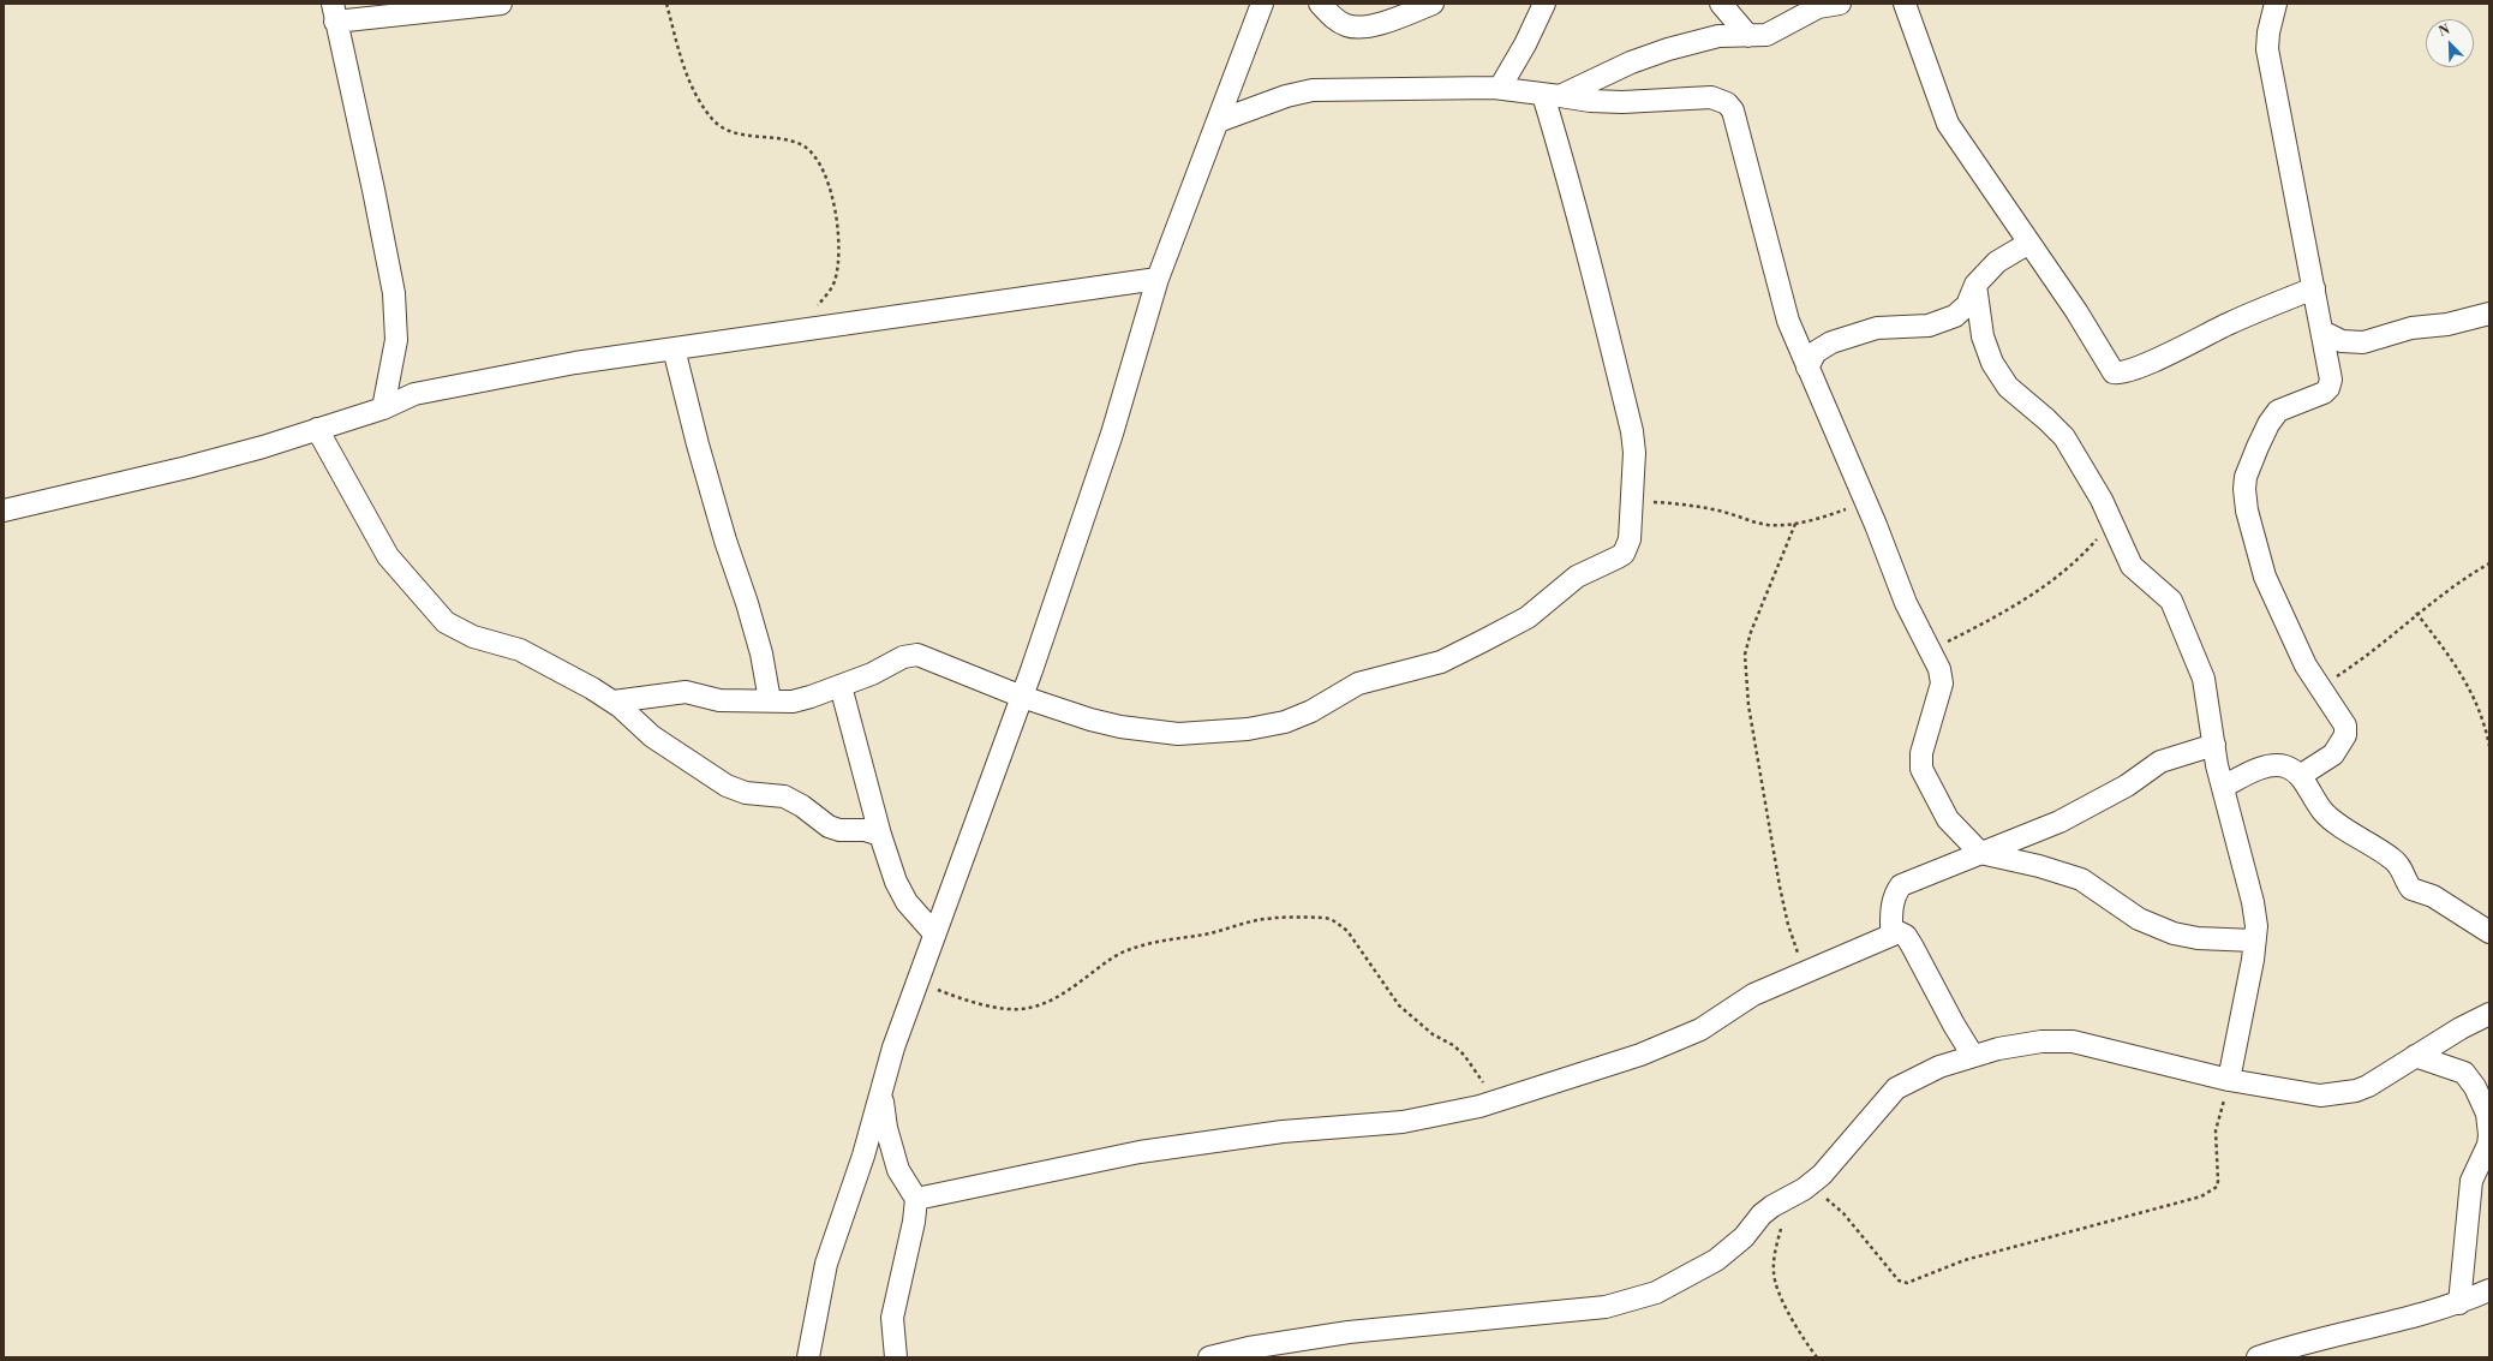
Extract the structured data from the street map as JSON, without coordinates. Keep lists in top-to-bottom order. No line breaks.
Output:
{"north":"top left"}
